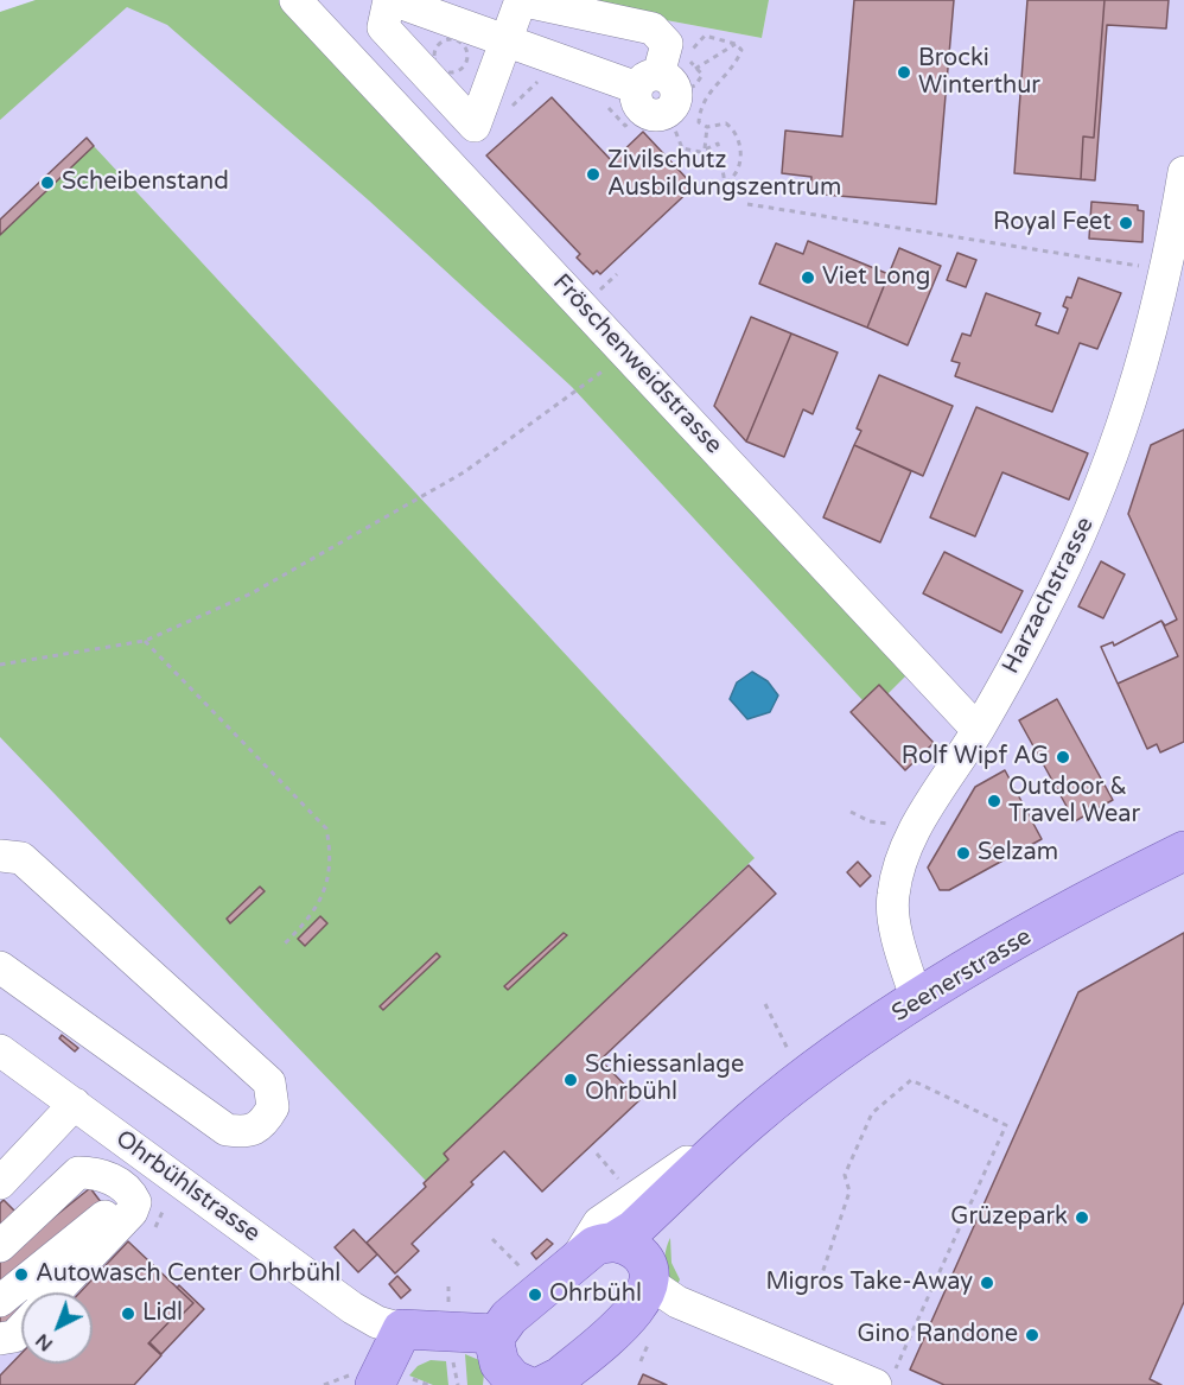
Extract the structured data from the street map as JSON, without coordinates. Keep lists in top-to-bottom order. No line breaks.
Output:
{"streets":{"main road":["Seenerstrasse","Ohrbühlstrasse"],"street":["Fröschenweidstrasse","Harzachstrasse"]},"crossings":[["Fröschenweidstrasse","Harzachstrasse"],["Harzachstrasse","Seenerstrasse"],["Seenerstrasse","Ohrbühlstrasse"]],"places":["Brocki Winterthur","Zivilschutz Ausbildungszentrum","Scheibenstand","Royal Feet","Viet Long","Rolf Wipf AG","Outdoor & Travel Wear","Selzam","Schiessanlage Ohrbühl","Grüzepark","Autowasch Center Ohrbühl","Migros Take-Away","Ohrbühl","Lidl","Gino Randone"],"north":"bottom left"}
